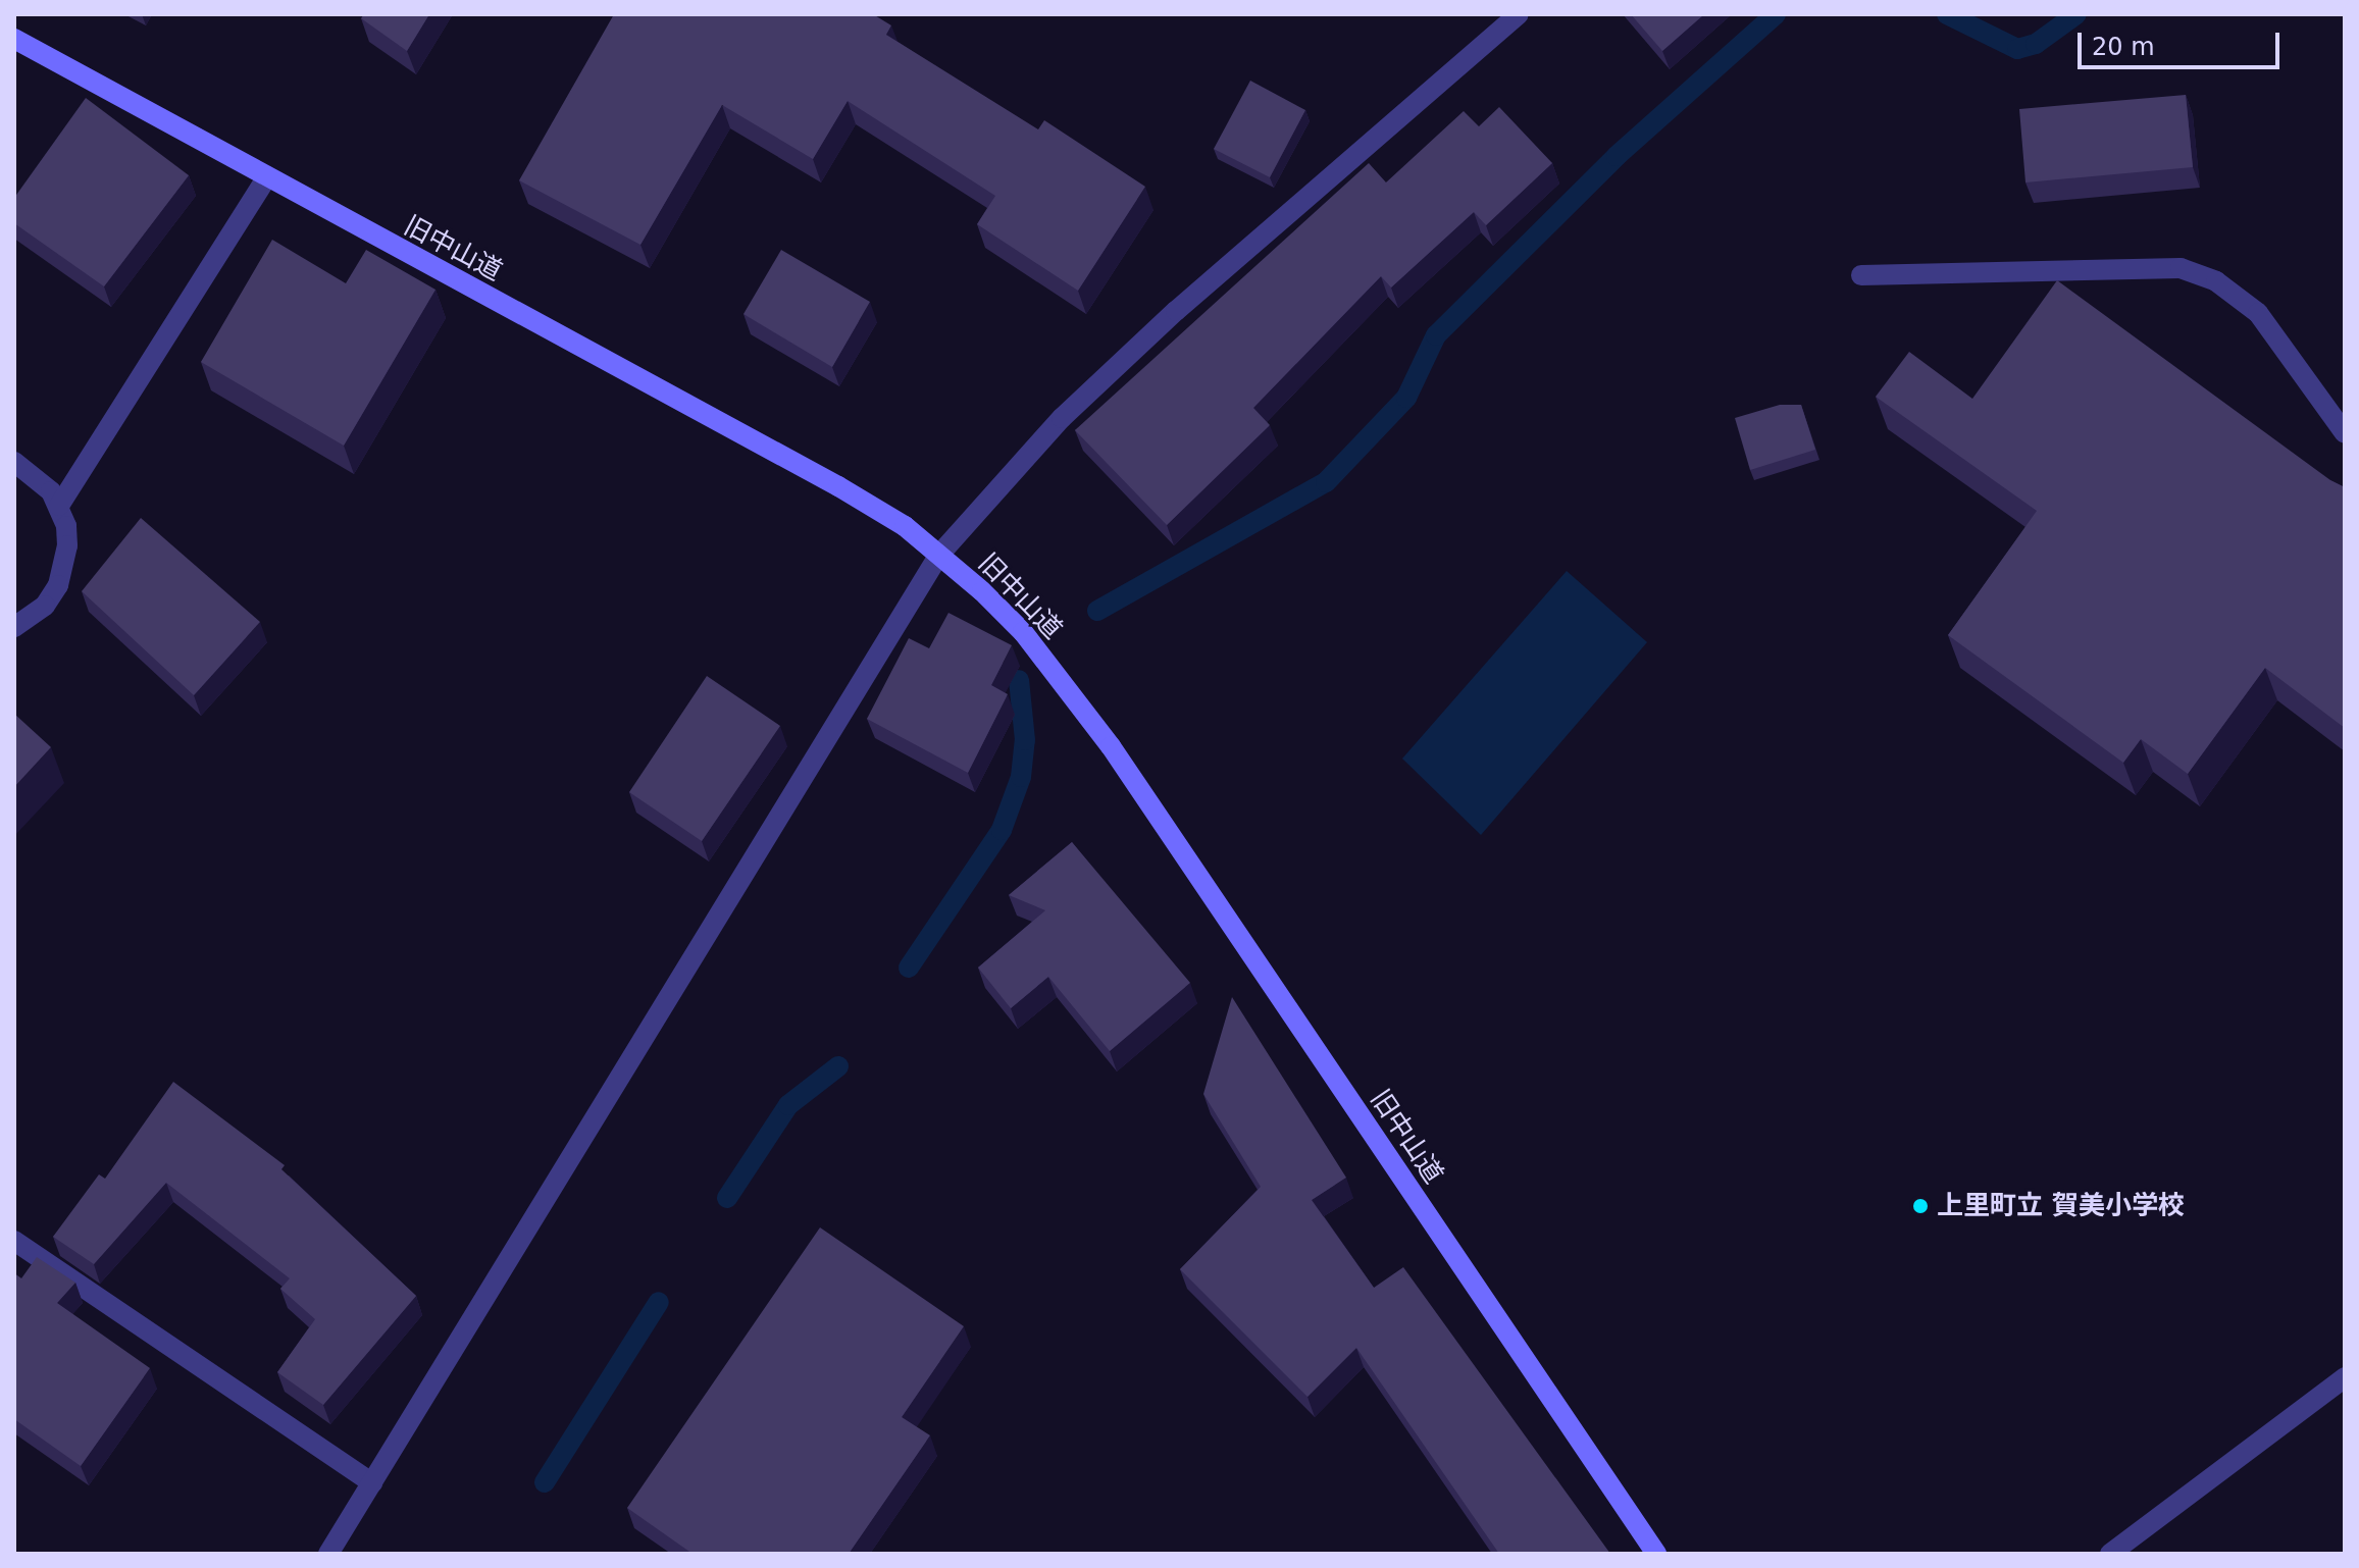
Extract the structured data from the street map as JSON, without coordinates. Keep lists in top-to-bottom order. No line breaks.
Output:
{"streets":{"main road":["旧中山道"]},"places":["上里町立 賀美小学校"],"scale_bar":"20 m"}
